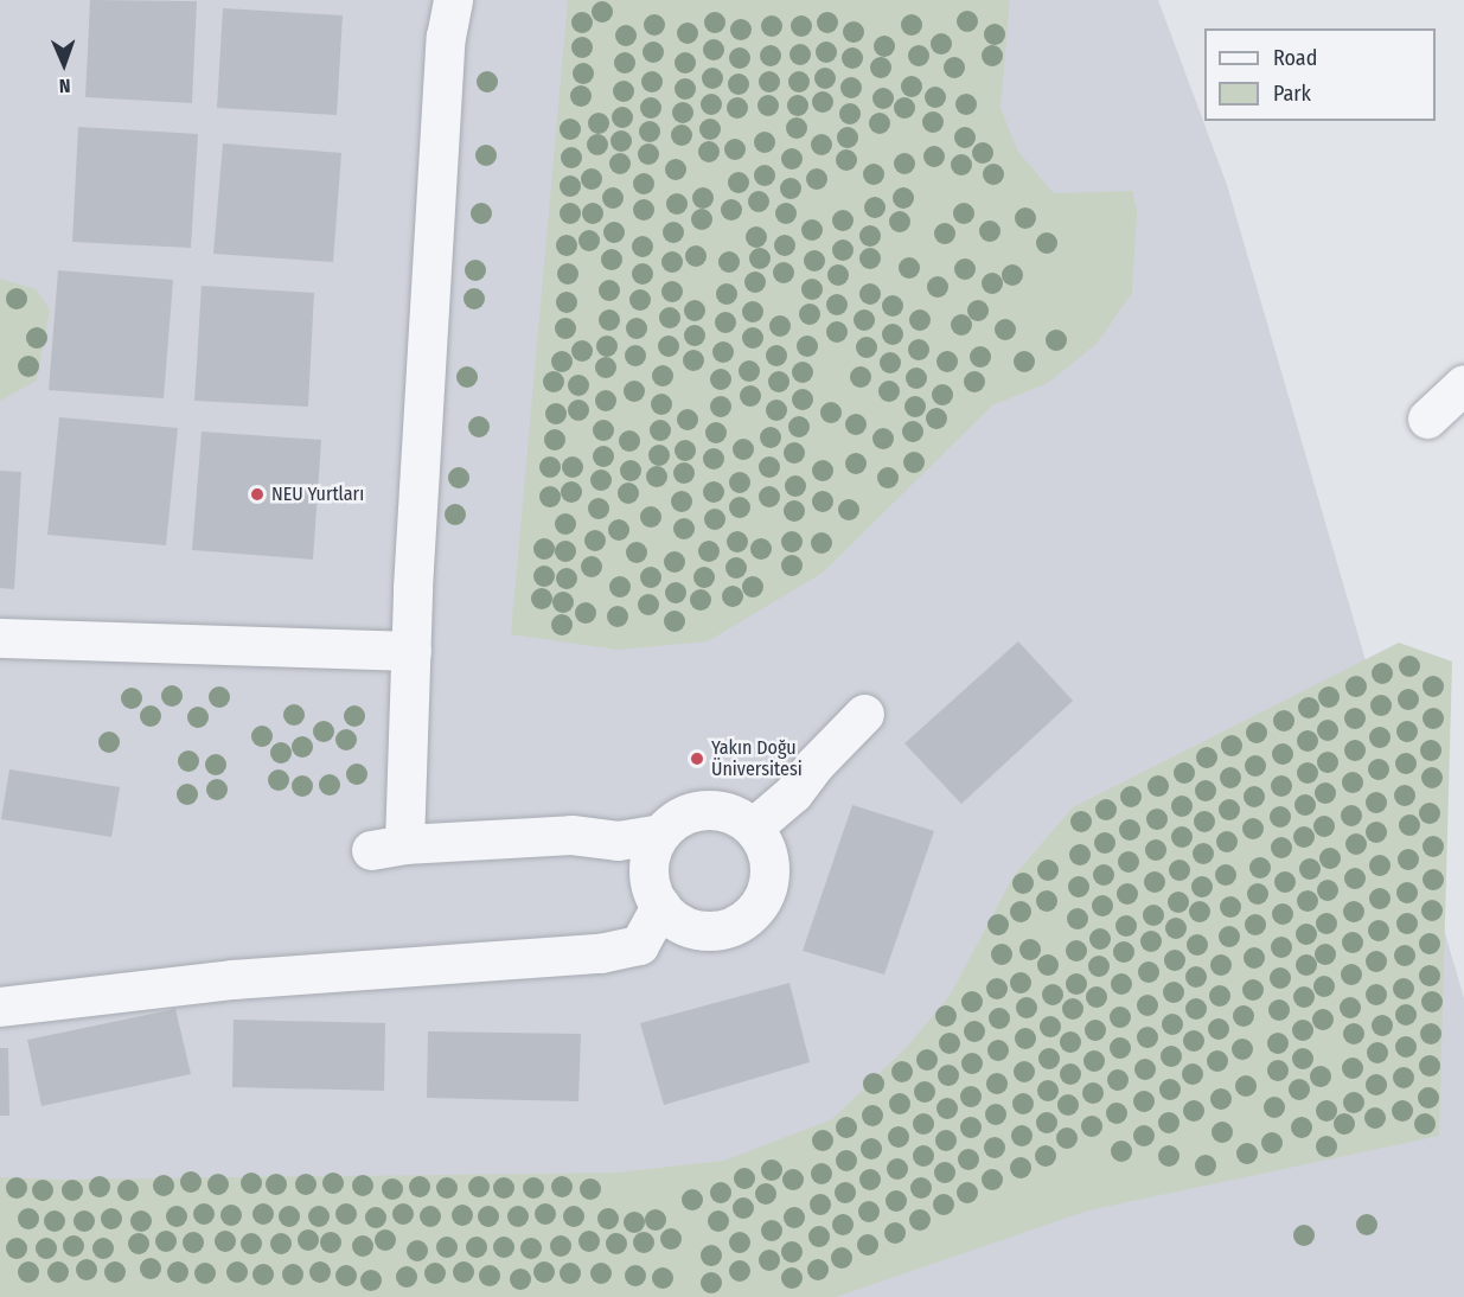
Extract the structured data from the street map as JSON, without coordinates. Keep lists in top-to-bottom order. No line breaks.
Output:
{"places":["NEU Yurtları","Yakın Doğu Üniversitesi"],"legend":["Road","Park"],"north":"bottom"}
